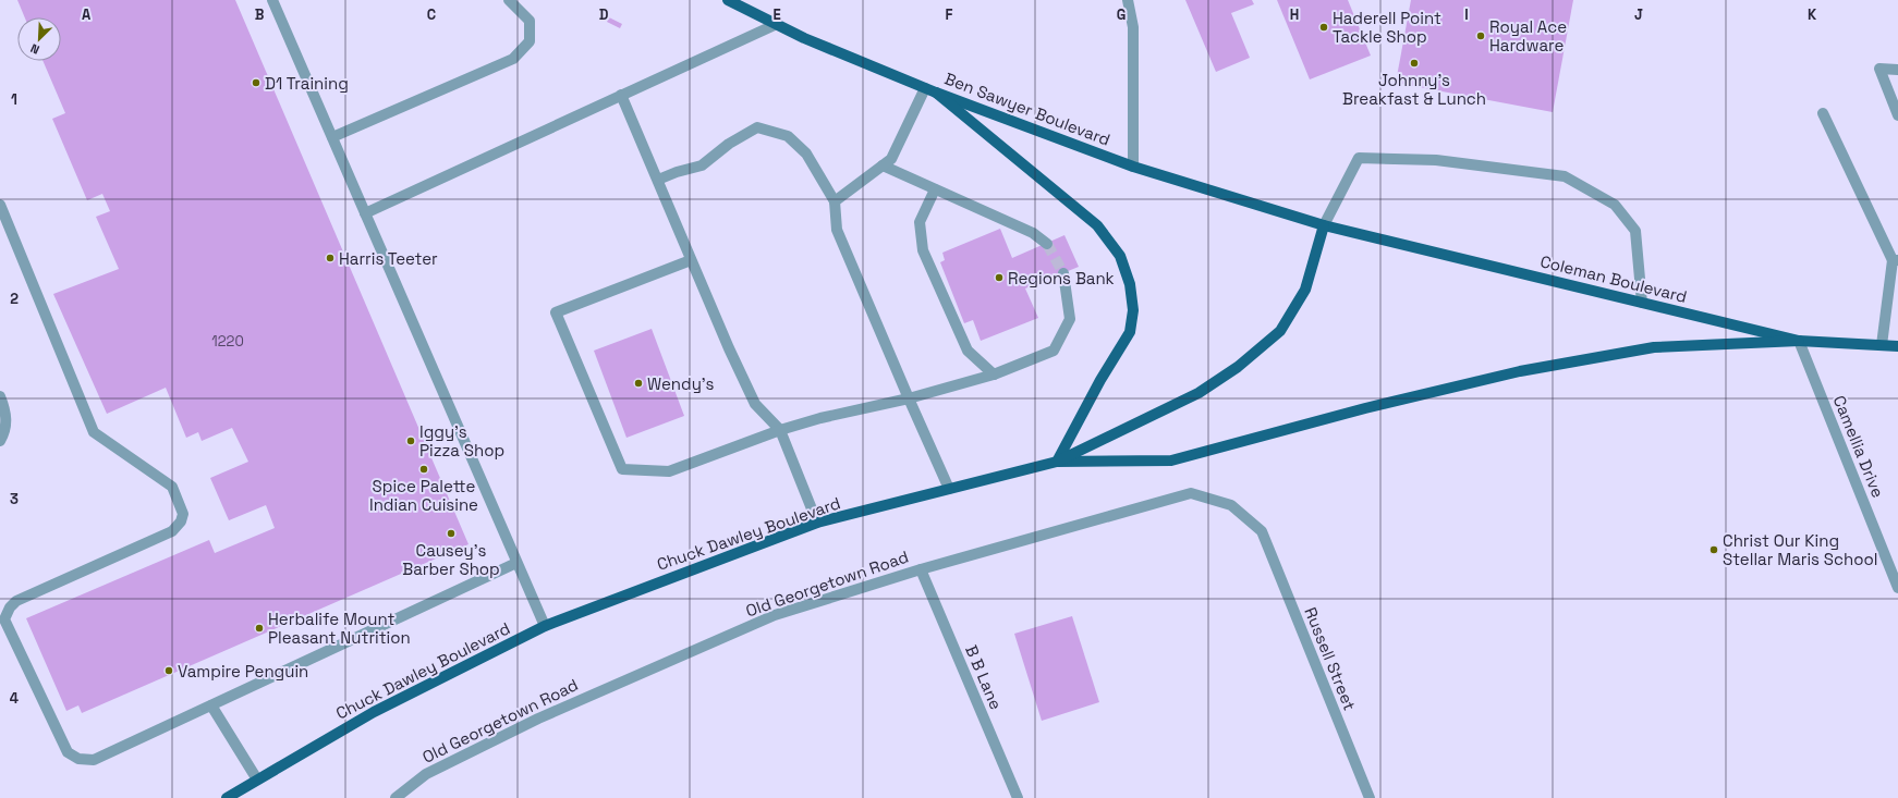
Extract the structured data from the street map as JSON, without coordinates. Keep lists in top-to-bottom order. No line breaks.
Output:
{"streets":{"main road":["Ben Sawyer Boulevard","Coleman Boulevard","Chuck Dawley Boulevard"],"street":["Camellia Drive","Old Georgetown Road","Russell Street","B B Lane"]},"crossings":[["Ben Sawyer Boulevard","Coleman Boulevard"],["Ben Sawyer Boulevard","Chuck Dawley Boulevard"],["Coleman Boulevard","Camellia Drive"],["Coleman Boulevard","Chuck Dawley Boulevard"],["Old Georgetown Road","Russell Street"],["Old Georgetown Road","B B Lane"]],"places":["Haderell Point Tackle Shop","Royal Ace Hardware","Johnny’s Breakfast & Lunch","D1 Training","Harris Teeter","Regions Bank","Wendy's","Iggy’s Pizza Shop","Spice Palette Indian Cuisine","Causey’s Barber Shop","Christ Our King Stellar Maris School","Herbalife Mount Pleasant Nutrition","Vampire Penguin"],"house_numbers":["1220"],"north":"bottom left","grid":{"columns":["A","B","C","D","E","F","G","H","I","J","K"],"rows":["1","2","3","4"]}}
